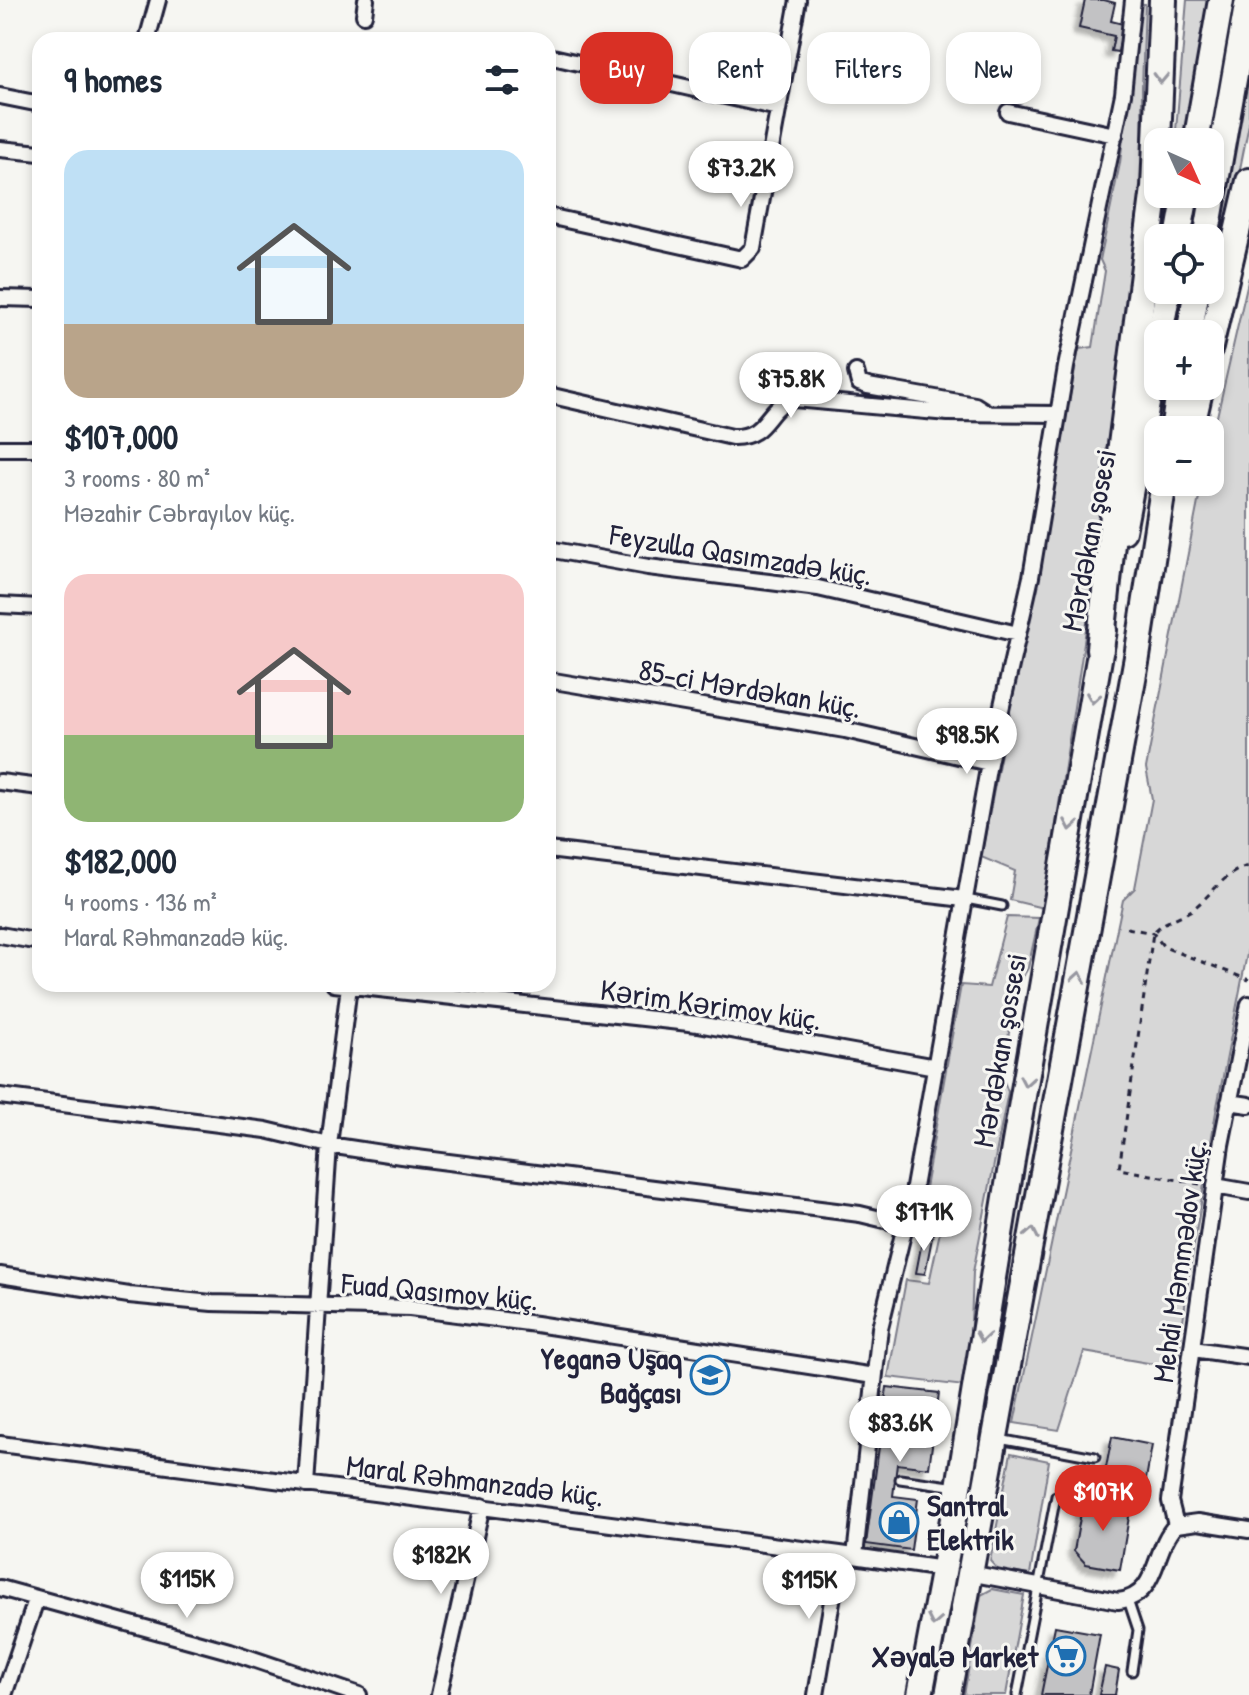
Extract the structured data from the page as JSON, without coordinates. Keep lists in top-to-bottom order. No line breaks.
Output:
{"streets":{"main road":["Mərdəkan şosesi","Mərdəkan şossesi"],"street":["Feyzulla Qasımzadə küç.","85-ci Mərdəkan küç.","Kərim Kərimov küç.","Mehdi Məmmədov küç.","Fuad Qasımov küç.","Maral Rəhmanzadə küç."]},"crossings":[["Mərdəkan şosesi","Mərdəkan şossesi"],["Mərdəkan şossesi","Maral Rəhmanzadə küç."]],"places":{"school or university":["Yeganə Uşaq Bağçası"],"shop":["Santral Elektrik"],"supermarket":["Xəyalə Market"]},"north":"bottom right","page":{"chip":["Buy","Rent","Filters","New"],"heading":"9 homes","map_buttons":["+","−"],"list":[{"name":"$107,000","note":"3 rooms · 80 m² · Məzahir Cəbrayılov küç."},{"name":"$182,000","note":"4 rooms · 136 m² · Maral Rəhmanzadə küç."}],"price":["$73.2K","$75.8K","$98.5K","$171K","$83.6K","$107K","$182K","$115K","$115K"]}}
